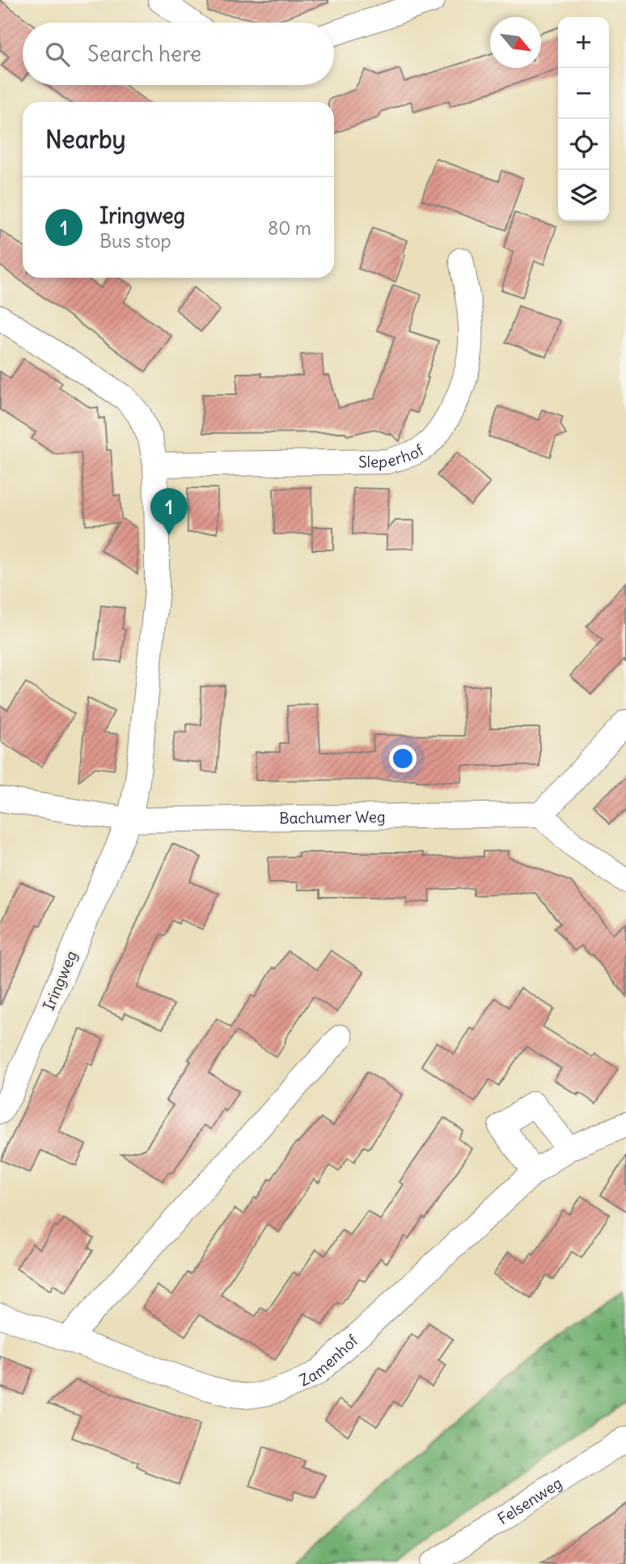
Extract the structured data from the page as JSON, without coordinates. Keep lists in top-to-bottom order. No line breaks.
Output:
{"streets":{"street":["Sleperhof","Bachumer Weg","Iringweg","Zamenhof","Felsenweg"]},"crossings":[["Sleperhof","Iringweg"],["Bachumer Weg","Iringweg"]],"north":"bottom right","page":{"map_buttons":["+","−"],"search":"Search here","heading":"Nearby","list":[{"mark":"1","name":"Iringweg","note":"Bus stop","value":"80 m"}],"pins":"1"}}
